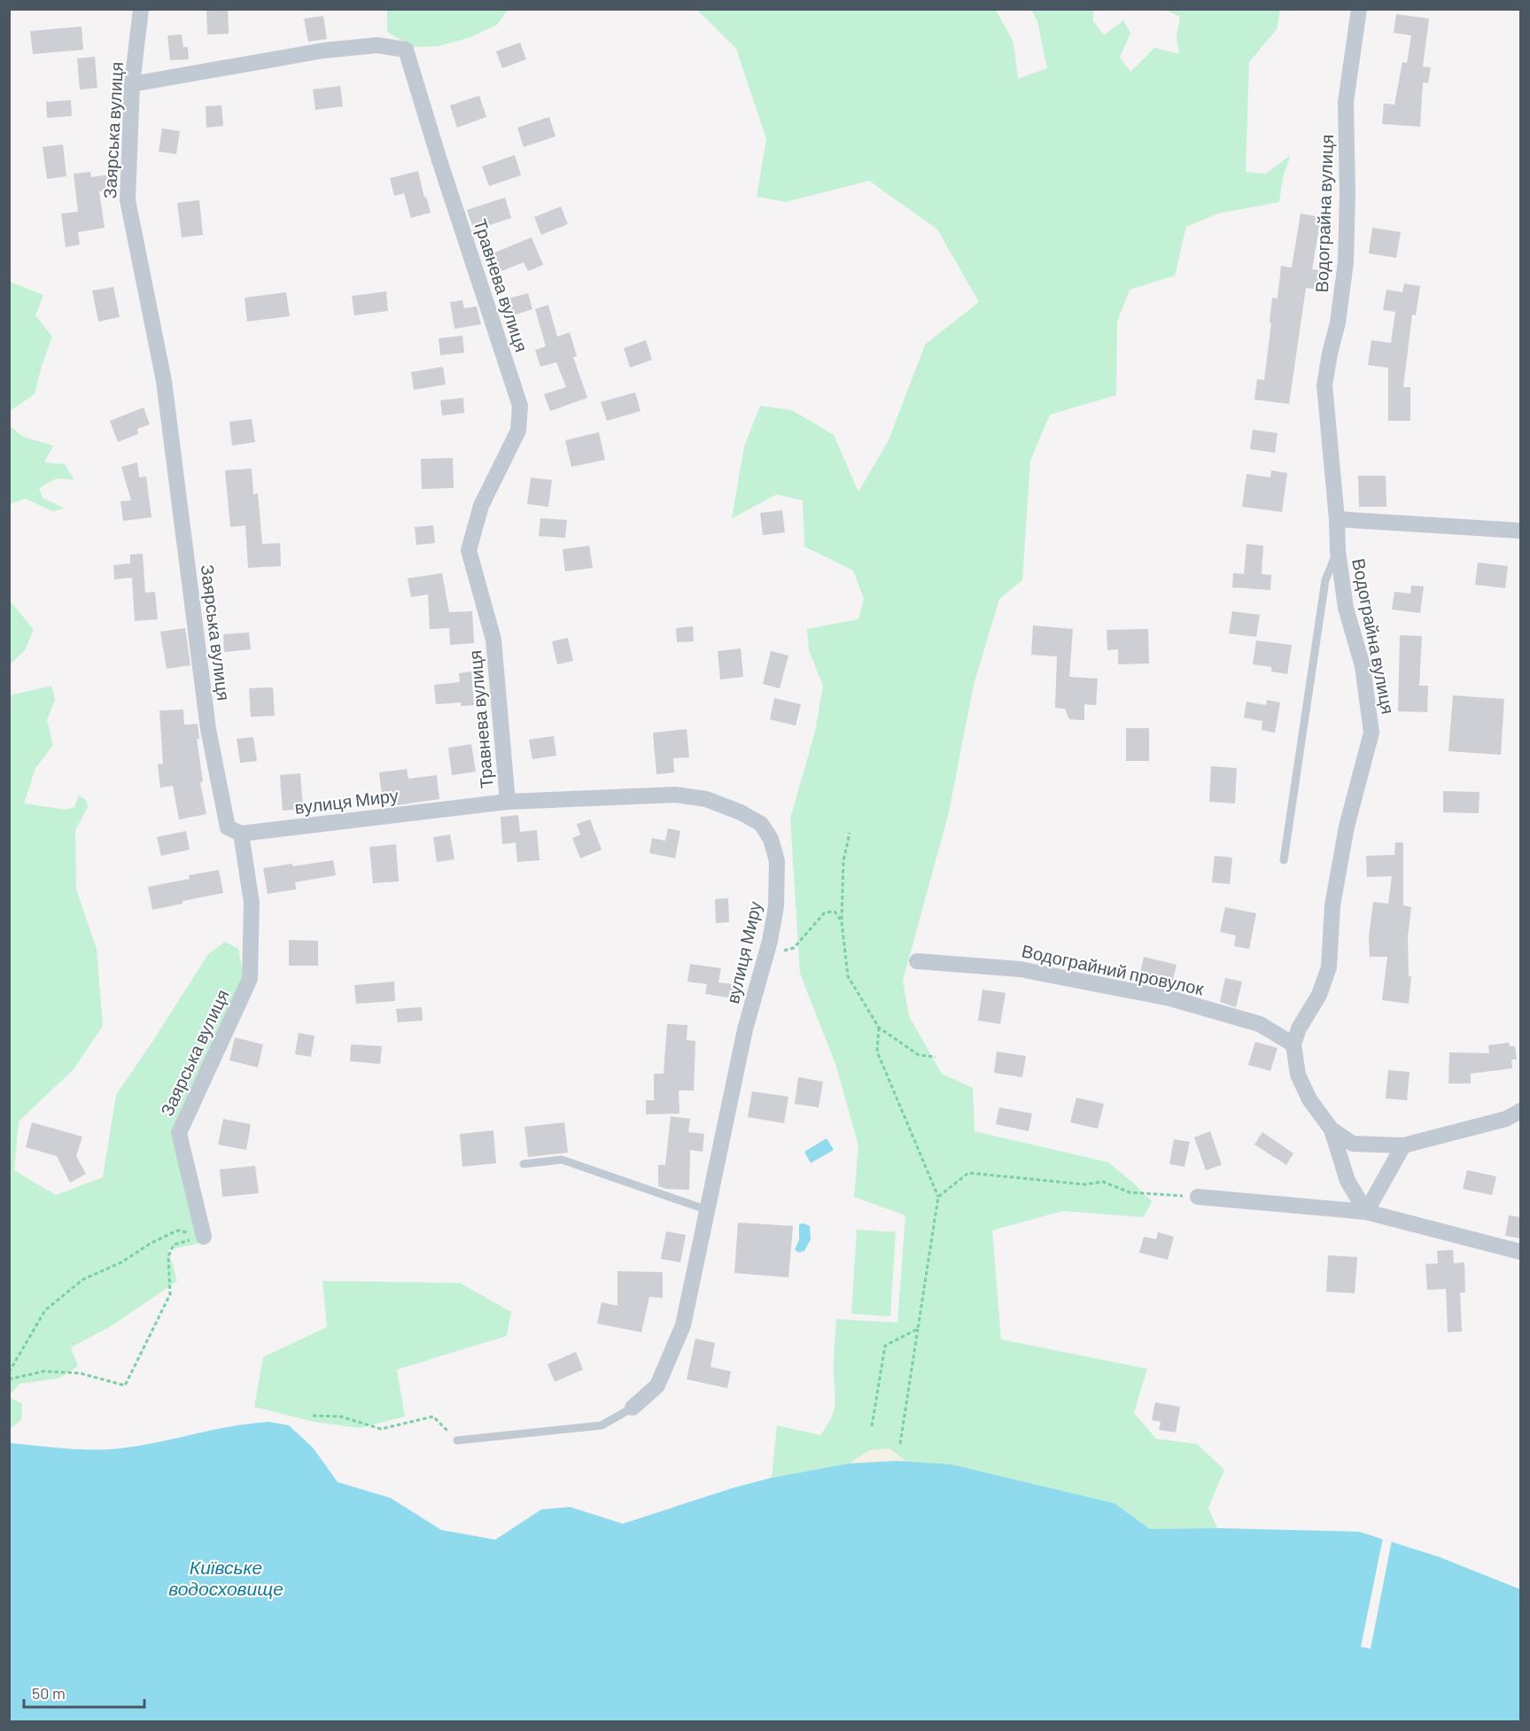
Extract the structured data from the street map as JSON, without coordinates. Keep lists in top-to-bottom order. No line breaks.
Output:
{"streets":{"street":["Заярська вулиця","Водограйна вулиця","Травнева вулиця","вулиця Миру","Водограйний провулок"]},"crossings":[["Заярська вулиця","Травнева вулиця"],["Заярська вулиця","вулиця Миру"],["Водограйна вулиця","Водограйний провулок"],["Травнева вулиця","вулиця Миру"]],"water":["Київське водосховище"],"scale_bar":"50 m"}
